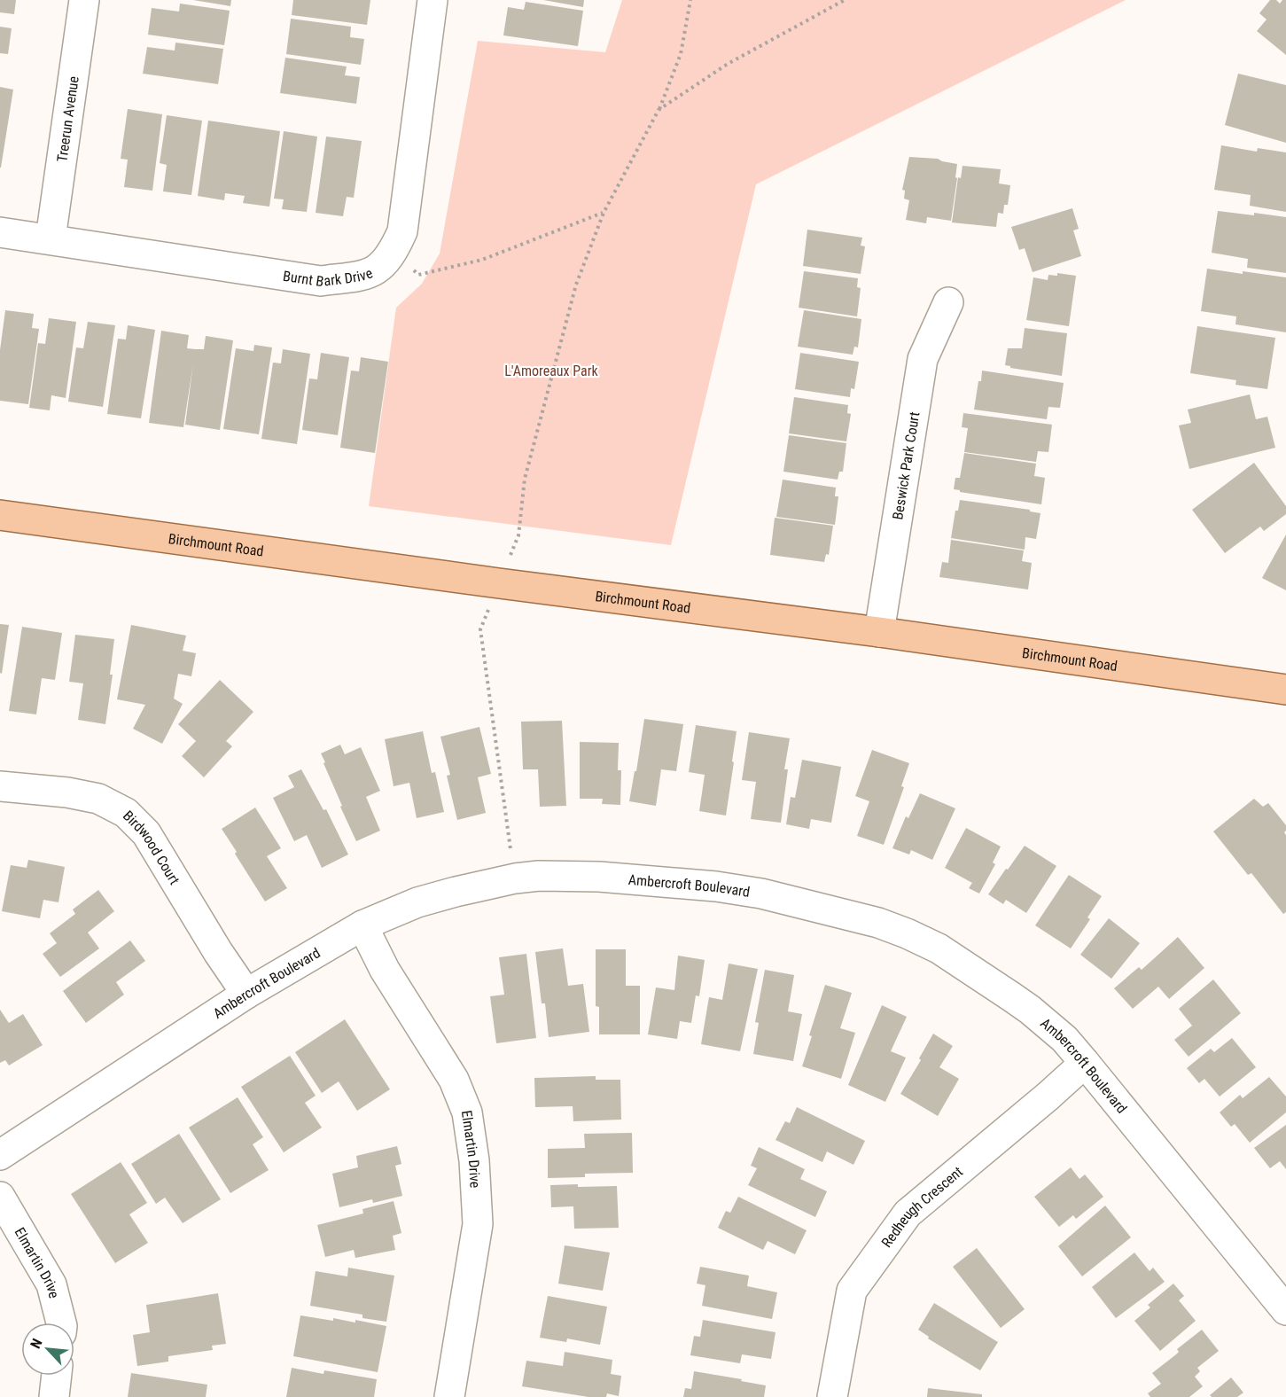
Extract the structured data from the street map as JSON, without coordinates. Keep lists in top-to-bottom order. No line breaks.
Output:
{"streets":{"main road":["Birchmount Road"],"street":["Treerun Avenue","Burnt Bark Drive","Beswick Park Court","Birdwood Court","Ambercroft Boulevard","Elmartin Drive","Redheugh Crescent"]},"crossings":[["Treerun Avenue","Burnt Bark Drive"],["Beswick Park Court","Birchmount Road"],["Birdwood Court","Ambercroft Boulevard"],["Ambercroft Boulevard","Elmartin Drive"],["Ambercroft Boulevard","Redheugh Crescent"]],"parks":["L'Amoreaux Park"],"north":"top left"}
